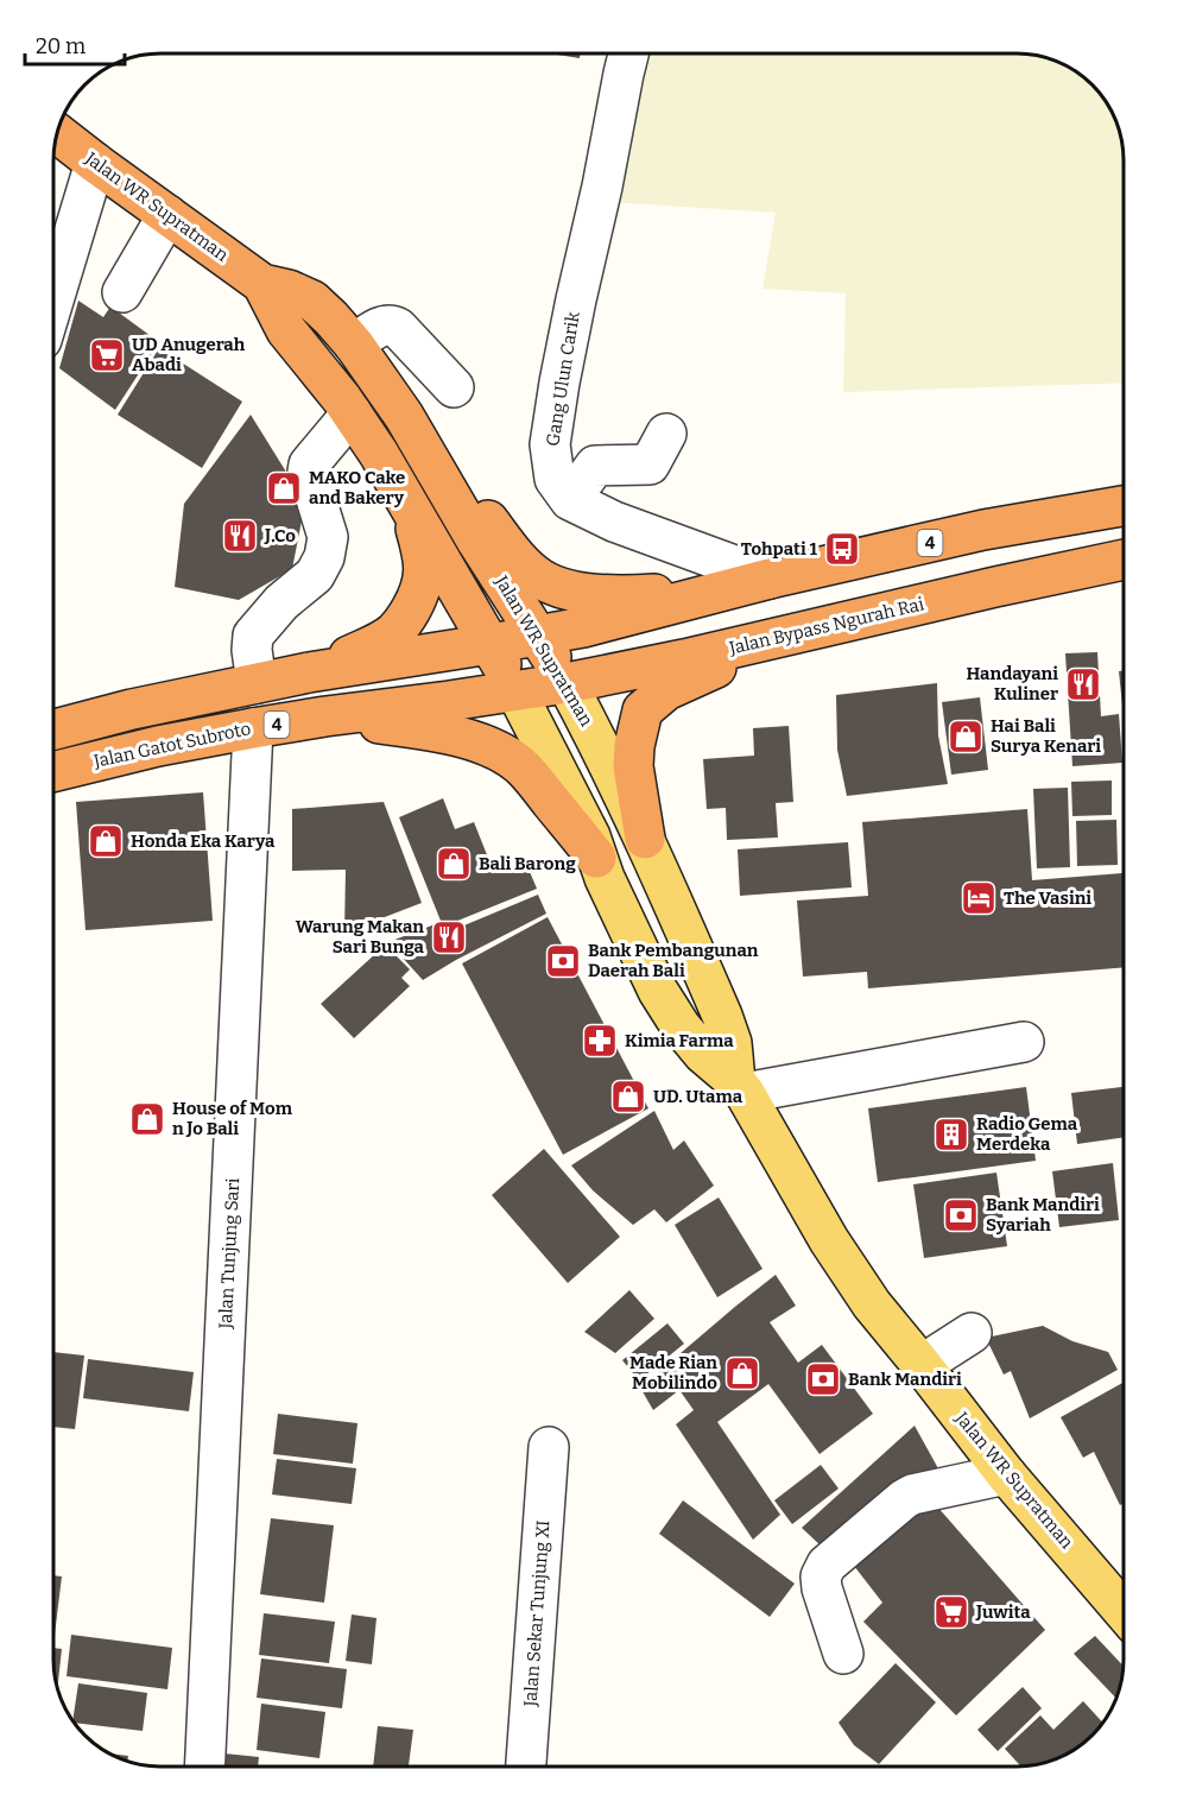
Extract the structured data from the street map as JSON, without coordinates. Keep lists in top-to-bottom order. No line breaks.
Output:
{"streets":{"highway":["Jalan WR Supratman","4","Jalan Bypass Ngurah Rai","Jalan Gatot Subroto"],"street":["Gang Ulun Carik","Jalan Tunjung Sari","Jalan Sekar Tunjung XI"]},"crossings":[["Jalan WR Supratman","4"],["Jalan WR Supratman","Jalan Bypass Ngurah Rai"],["Jalan WR Supratman","Jalan Gatot Subroto"],["Jalan Bypass Ngurah Rai","Jalan Gatot Subroto"],["Jalan Gatot Subroto","Jalan Tunjung Sari"]],"places":{"supermarket":["UD Anugerah Abadi","Juwita"],"shop":["MAKO Cake and Bakery","Hai Bali Surya Kenari","Honda Eka Karya","Bali Barong","UD. Utama","House of Mom n Jo Bali","Made Rian Mobilindo"],"restaurant":["J.Co","Handayani Kuliner","Warung Makan Sari Bunga"],"bus stop":["Tohpati 1"],"hotel":["The Vasini"],"bank":["Bank Pembangunan Daerah Bali","Bank Mandiri Syariah","Bank Mandiri"],"pharmacy":["Kimia Farma"],"building":["Radio Gema Merdeka"]},"scale_bar":"20 m"}
